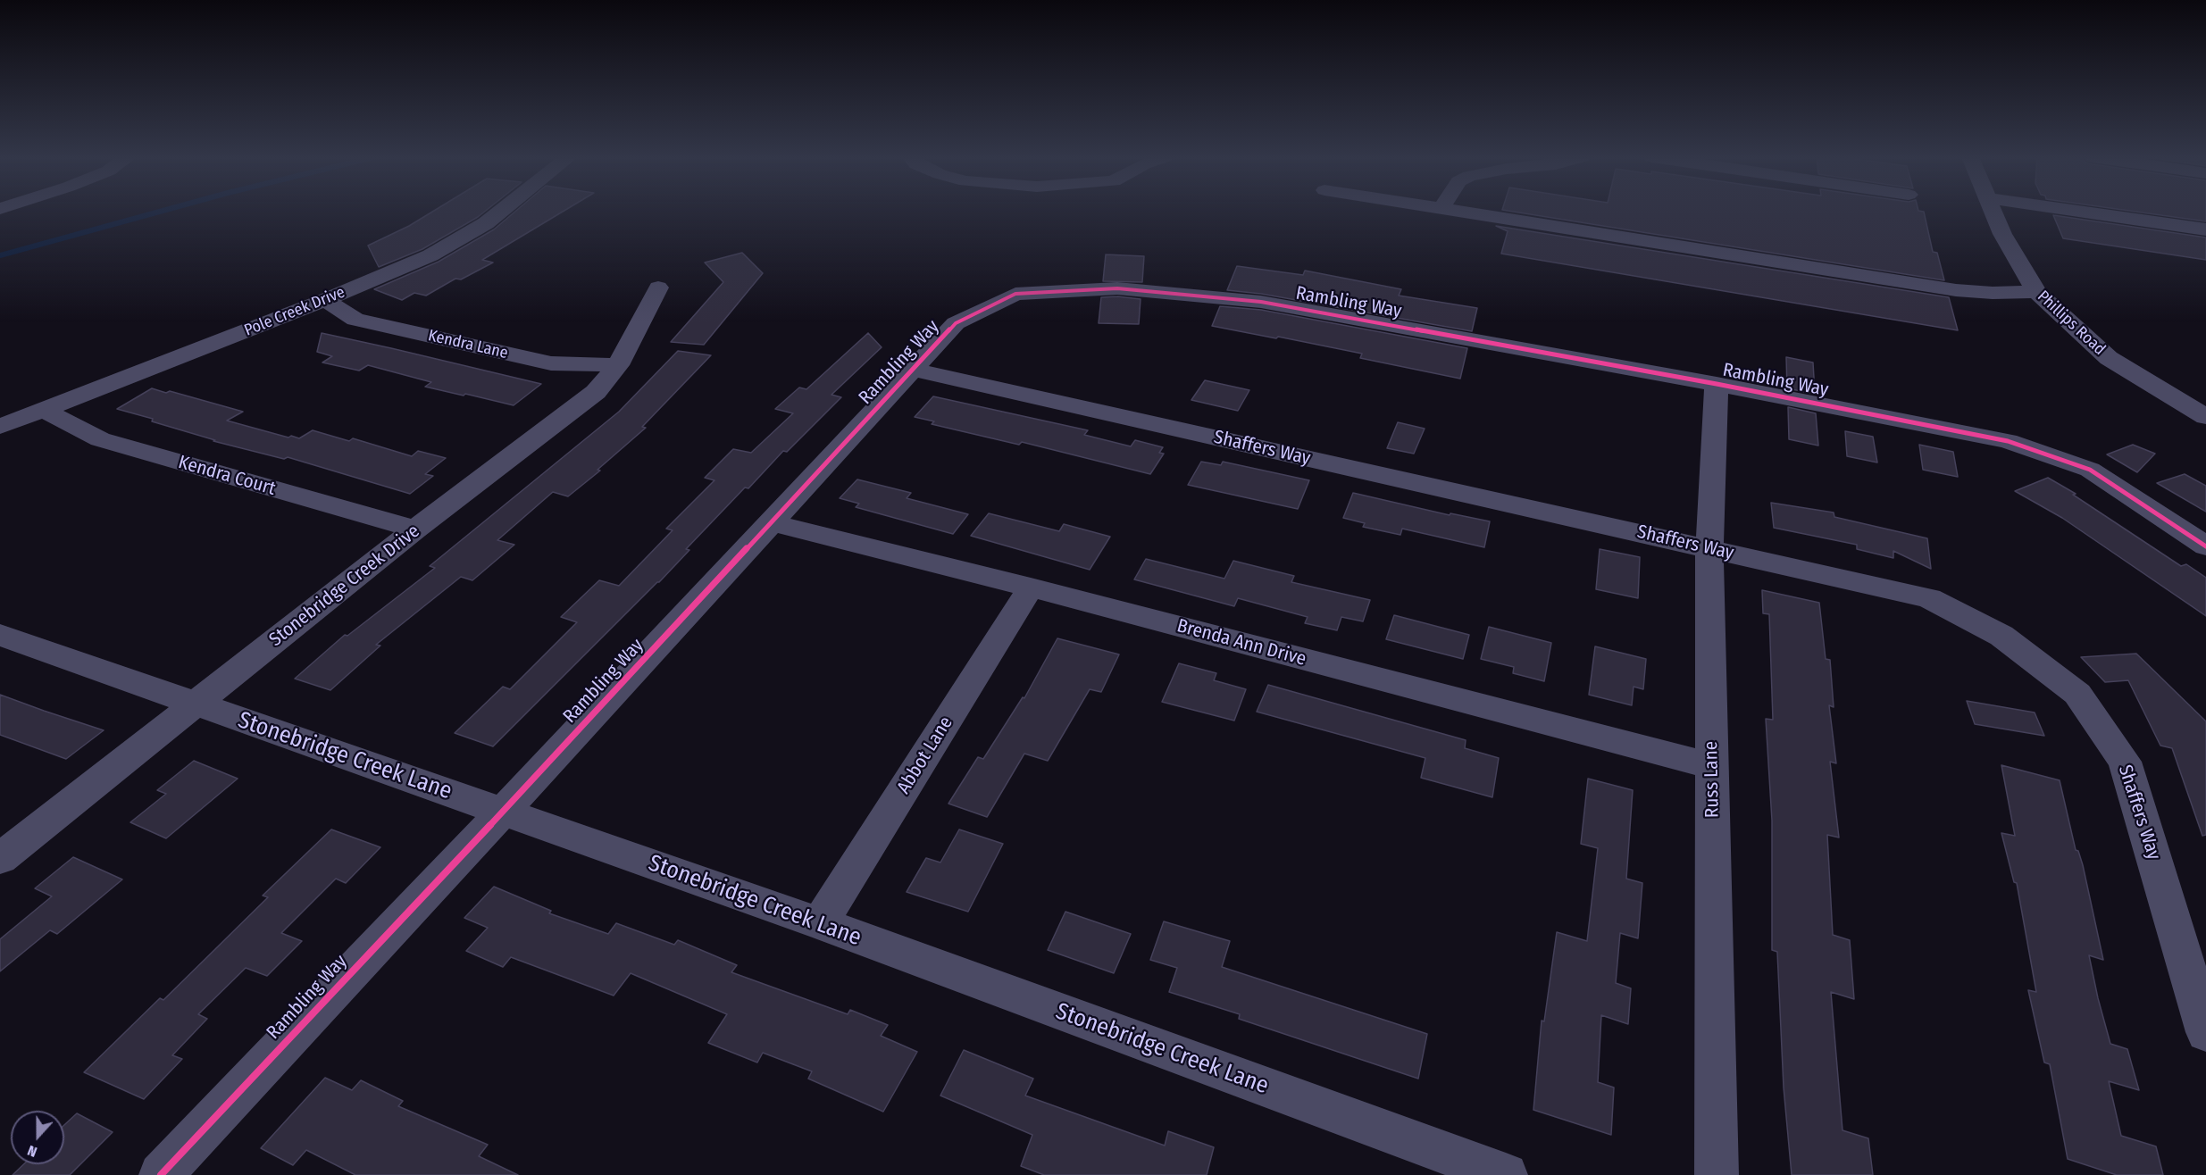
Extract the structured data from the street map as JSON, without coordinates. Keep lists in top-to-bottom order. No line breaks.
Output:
{"streets":{"street":["Rambling Way","Pole Creek Drive","Phillips Road","Kendra Lane","Shaffers Way","Kendra Court","Stonebridge Creek Drive","Brenda Ann Drive","Abbot Lane","Stonebridge Creek Lane","Russ Lane"]},"crossings":[["Rambling Way","Shaffers Way"],["Rambling Way","Brenda Ann Drive"],["Rambling Way","Stonebridge Creek Lane"],["Rambling Way","Russ Lane"],["Pole Creek Drive","Kendra Lane"],["Pole Creek Drive","Kendra Court"],["Kendra Lane","Stonebridge Creek Drive"],["Shaffers Way","Russ Lane"],["Kendra Court","Stonebridge Creek Drive"],["Stonebridge Creek Drive","Stonebridge Creek Lane"],["Brenda Ann Drive","Abbot Lane"],["Brenda Ann Drive","Russ Lane"],["Abbot Lane","Stonebridge Creek Lane"]],"north":"bottom"}
